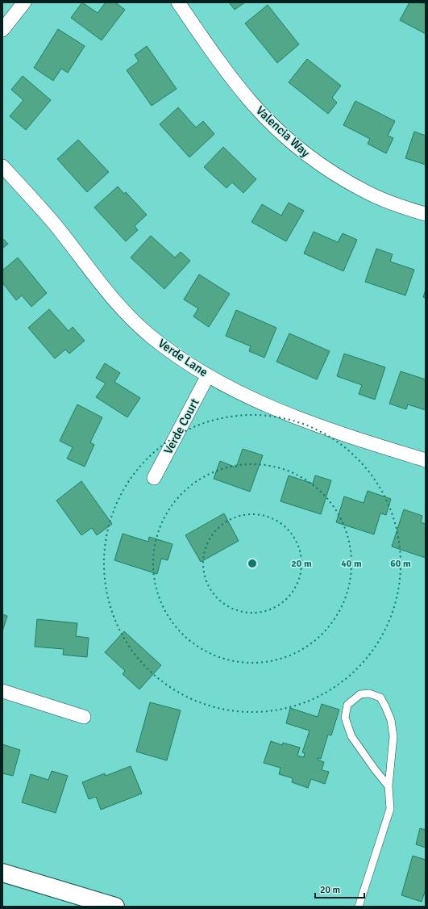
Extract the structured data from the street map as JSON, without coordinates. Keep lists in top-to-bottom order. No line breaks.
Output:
{"streets":{"street":["Valencia Way","Verde Lane","Verde Court"]},"crossings":[["Verde Lane","Verde Court"]],"scale_bar":"20 m","rings":["20 m","40 m","60 m"]}
